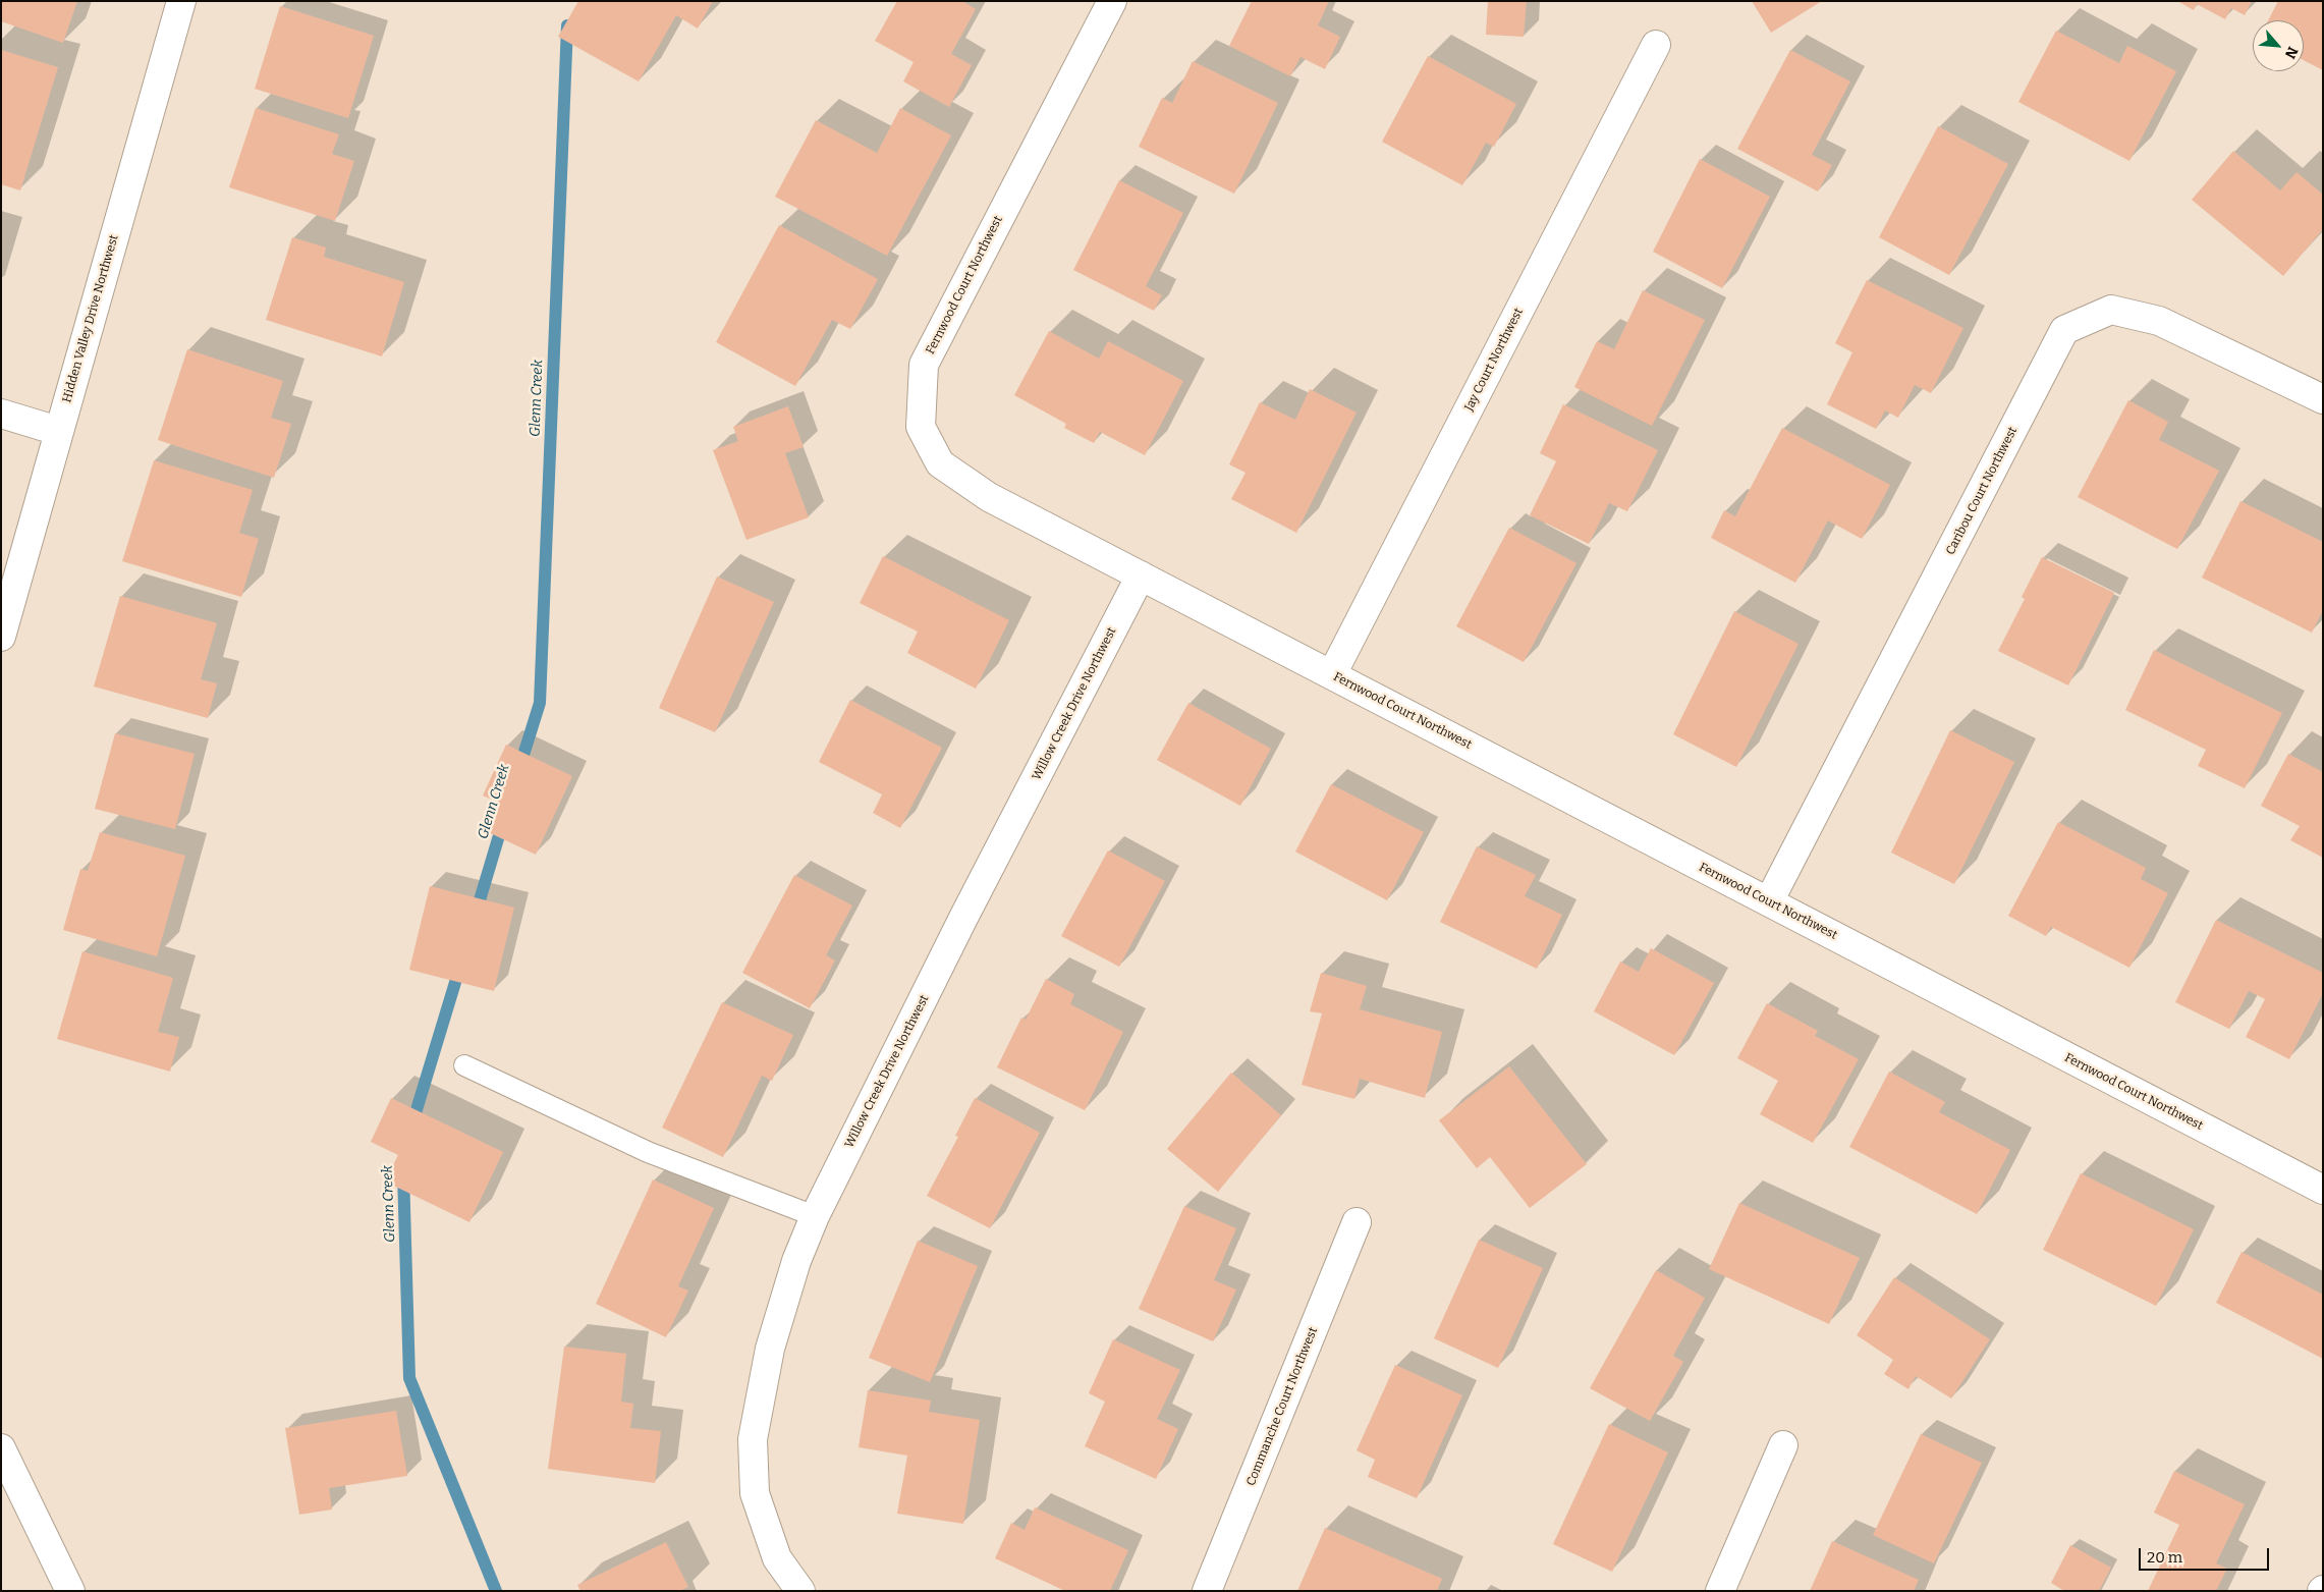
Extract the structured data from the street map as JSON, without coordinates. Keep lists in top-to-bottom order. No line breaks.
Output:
{"streets":{"street":["Fernwood Court Northwest","Hidden Valley Drive Northwest","Jay Court Northwest","Caribou Court Northwest","Willow Creek Drive Northwest","Commanche Court Northwest"]},"crossings":[["Fernwood Court Northwest","Jay Court Northwest"],["Fernwood Court Northwest","Caribou Court Northwest"],["Fernwood Court Northwest","Willow Creek Drive Northwest"]],"water":["Glenn Creek"],"scale_bar":"20 m","north":"bottom right"}
